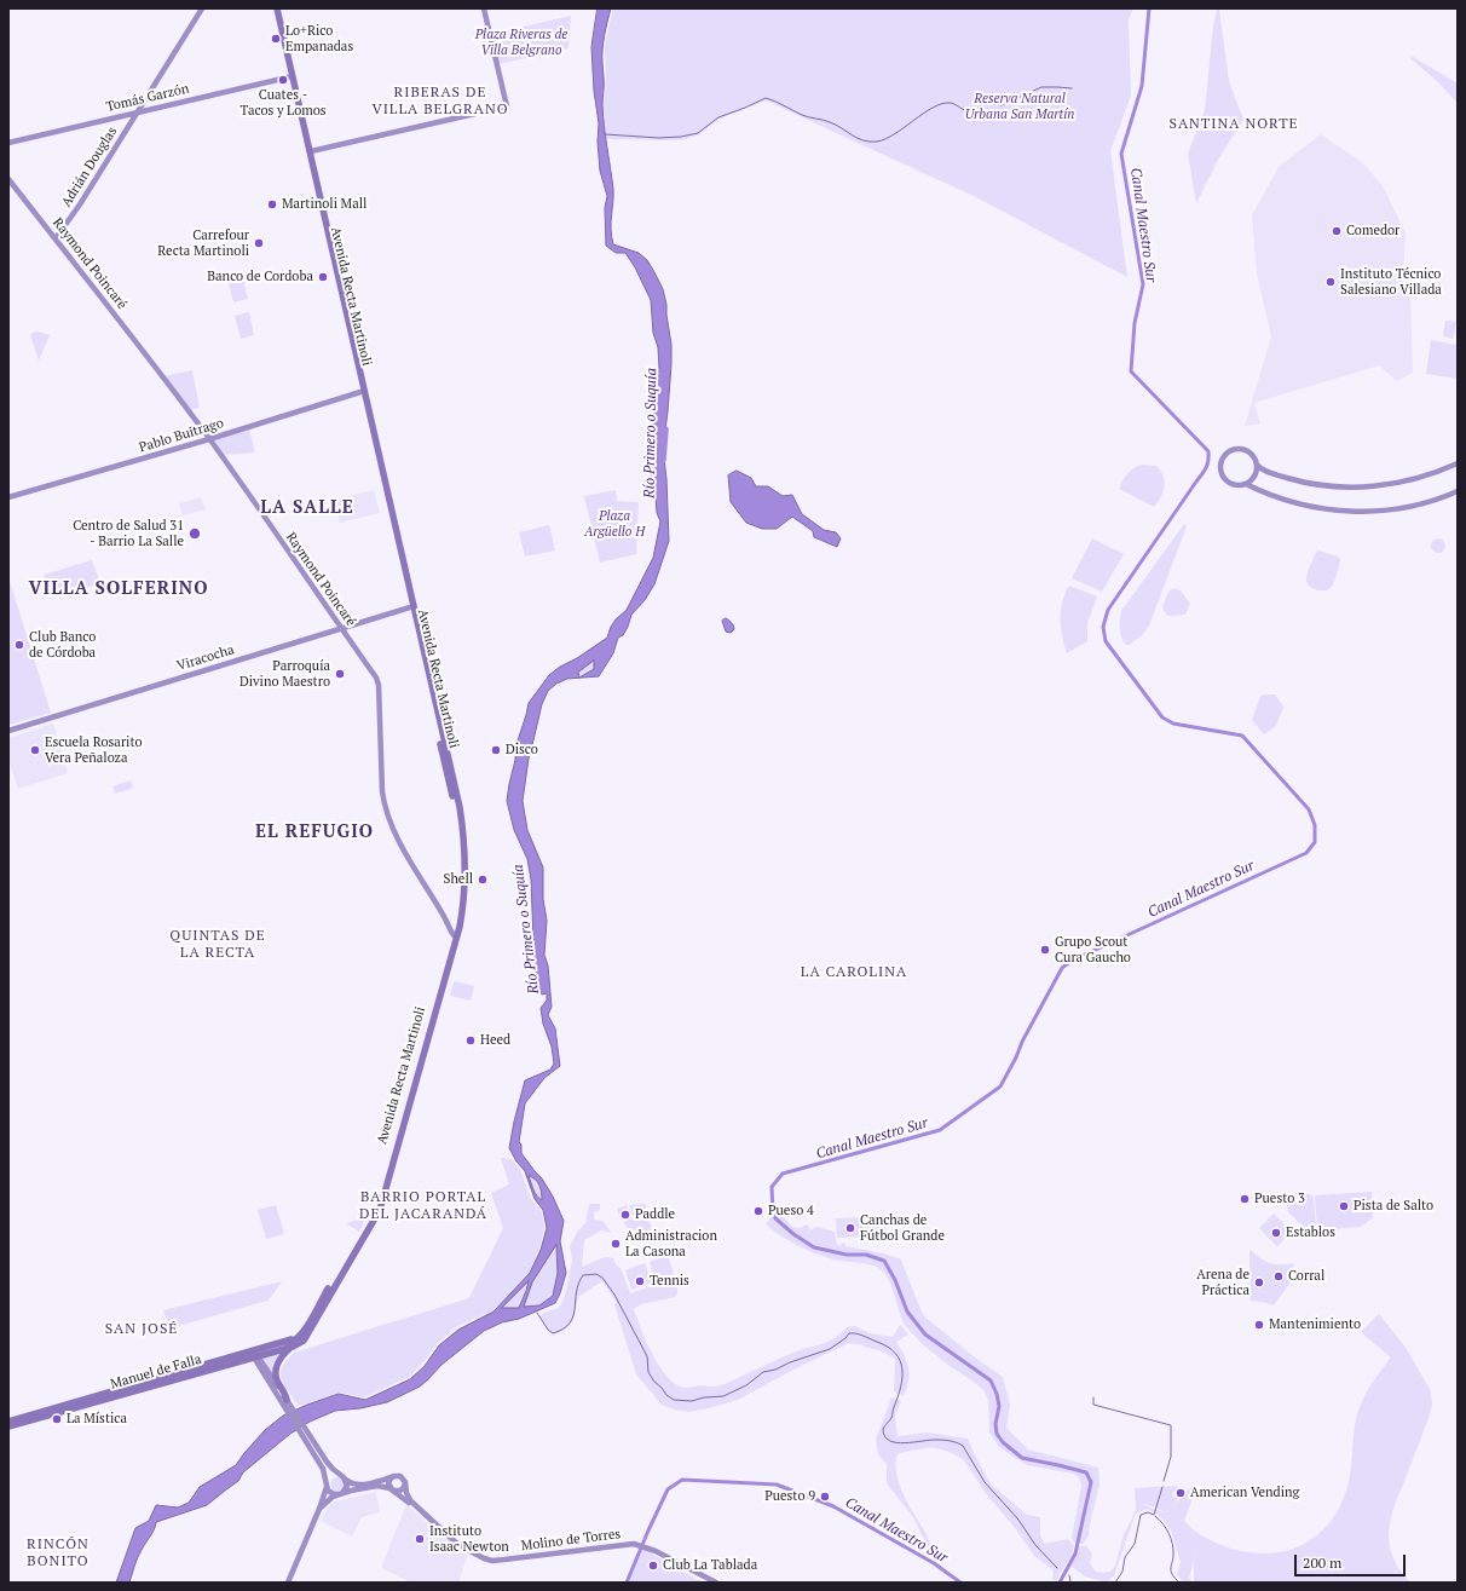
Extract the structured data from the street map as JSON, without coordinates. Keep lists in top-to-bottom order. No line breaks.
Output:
{"streets":{"main road":["Tomás Garzón","Adrián Douglas","Raymond Poincaré","Avenida Recta Martinoli","Pablo Buitrago","Viracocha","Manuel de Falla","Molino de Torres"]},"crossings":[["Tomás Garzón","Adrián Douglas"],["Tomás Garzón","Avenida Recta Martinoli"],["Adrián Douglas","Raymond Poincaré"],["Raymond Poincaré","Avenida Recta Martinoli"],["Raymond Poincaré","Pablo Buitrago"],["Raymond Poincaré","Viracocha"],["Avenida Recta Martinoli","Pablo Buitrago"],["Avenida Recta Martinoli","Viracocha"],["Avenida Recta Martinoli","Manuel de Falla"]],"districts":["RIBERAS DE VILLA BELGRANO","SANTINA NORTE","LA SALLE","VILLA SOLFERINO","EL REFUGIO","QUINTAS DE LA RECTA","LA CAROLINA","BARRIO PORTAL DEL JACARANDÁ","SAN JOSÉ","RINCÓN BONITO"],"water":["Canal Maestro Sur","Río Primero o Suquía"],"parks":["Plaza Riveras de Villa Belgrano","Reserva Natural Urbana San Martín","Plaza Argüello H"],"places":["Lo+Rico Empanadas","Cuates - Tacos y Lomos","Martinoli Mall","Comedor","Carrefour Recta Martinoli","Banco de Cordoba","Instituto Técnico Salesiano Villada","Centro de Salud 31 - Barrio La Salle","Club Banco de Córdoba","Parroquía Divino Maestro","Escuela Rosarito Vera Peñaloza","Disco","Shell","Grupo Scout Cura Gaucho","Heed","Puesto 3","Pista de Salto","Pueso 4","Paddle","Canchas de Fútbol Grande","Establos","Administracion La Casona","Corral","Tennis","Arena de Práctica","Mantenimiento","La Mística","American Vending","Puesto 9","Instituto Isaac Newton","Club La Tablada"],"scale_bar":"200 m"}
